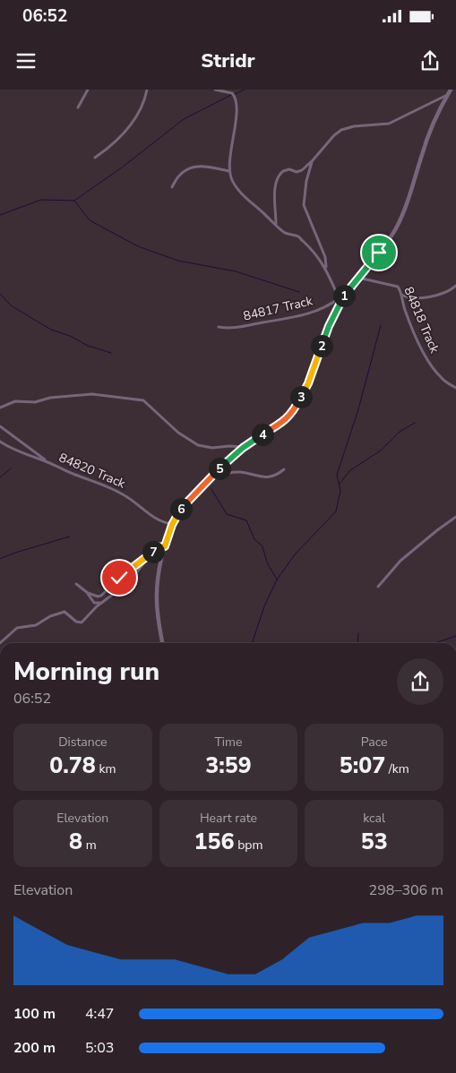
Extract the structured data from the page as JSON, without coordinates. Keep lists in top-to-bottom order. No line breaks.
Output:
{"streets":{"street":["84817 Track","84818 Track","84820 Track"]},"page":{"status":"06:52","header":"Stridr","pins":["1","2","3","4","5","6","7"],"heading":["Morning run","06:52"],"stats":[["Distance","0.78 km"],["Time","3:59"],["Pace","5:07 /km"],["Elevation","8 m"],["Heart rate","156 bpm"],["kcal","53"]],"chart":["Elevation","298–306 m"],"list":[{"name":"100 m","note":"4:47"},{"name":"200 m","note":"5:03"}]}}
